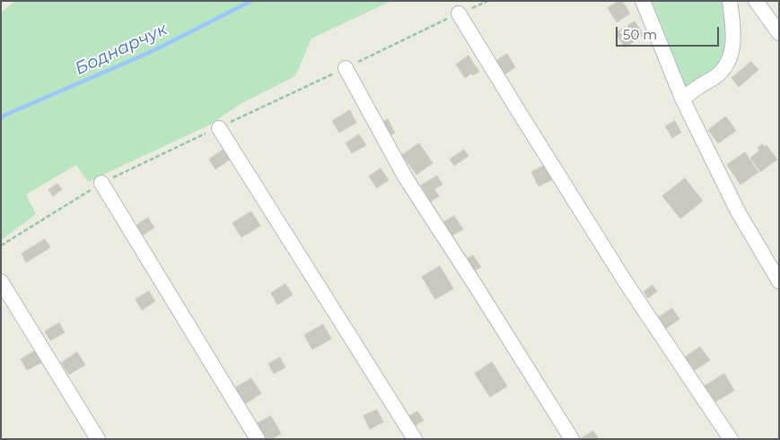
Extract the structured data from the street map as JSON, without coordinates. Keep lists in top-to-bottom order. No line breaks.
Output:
{"water":["Боднарчук"],"scale_bar":"50 m"}
